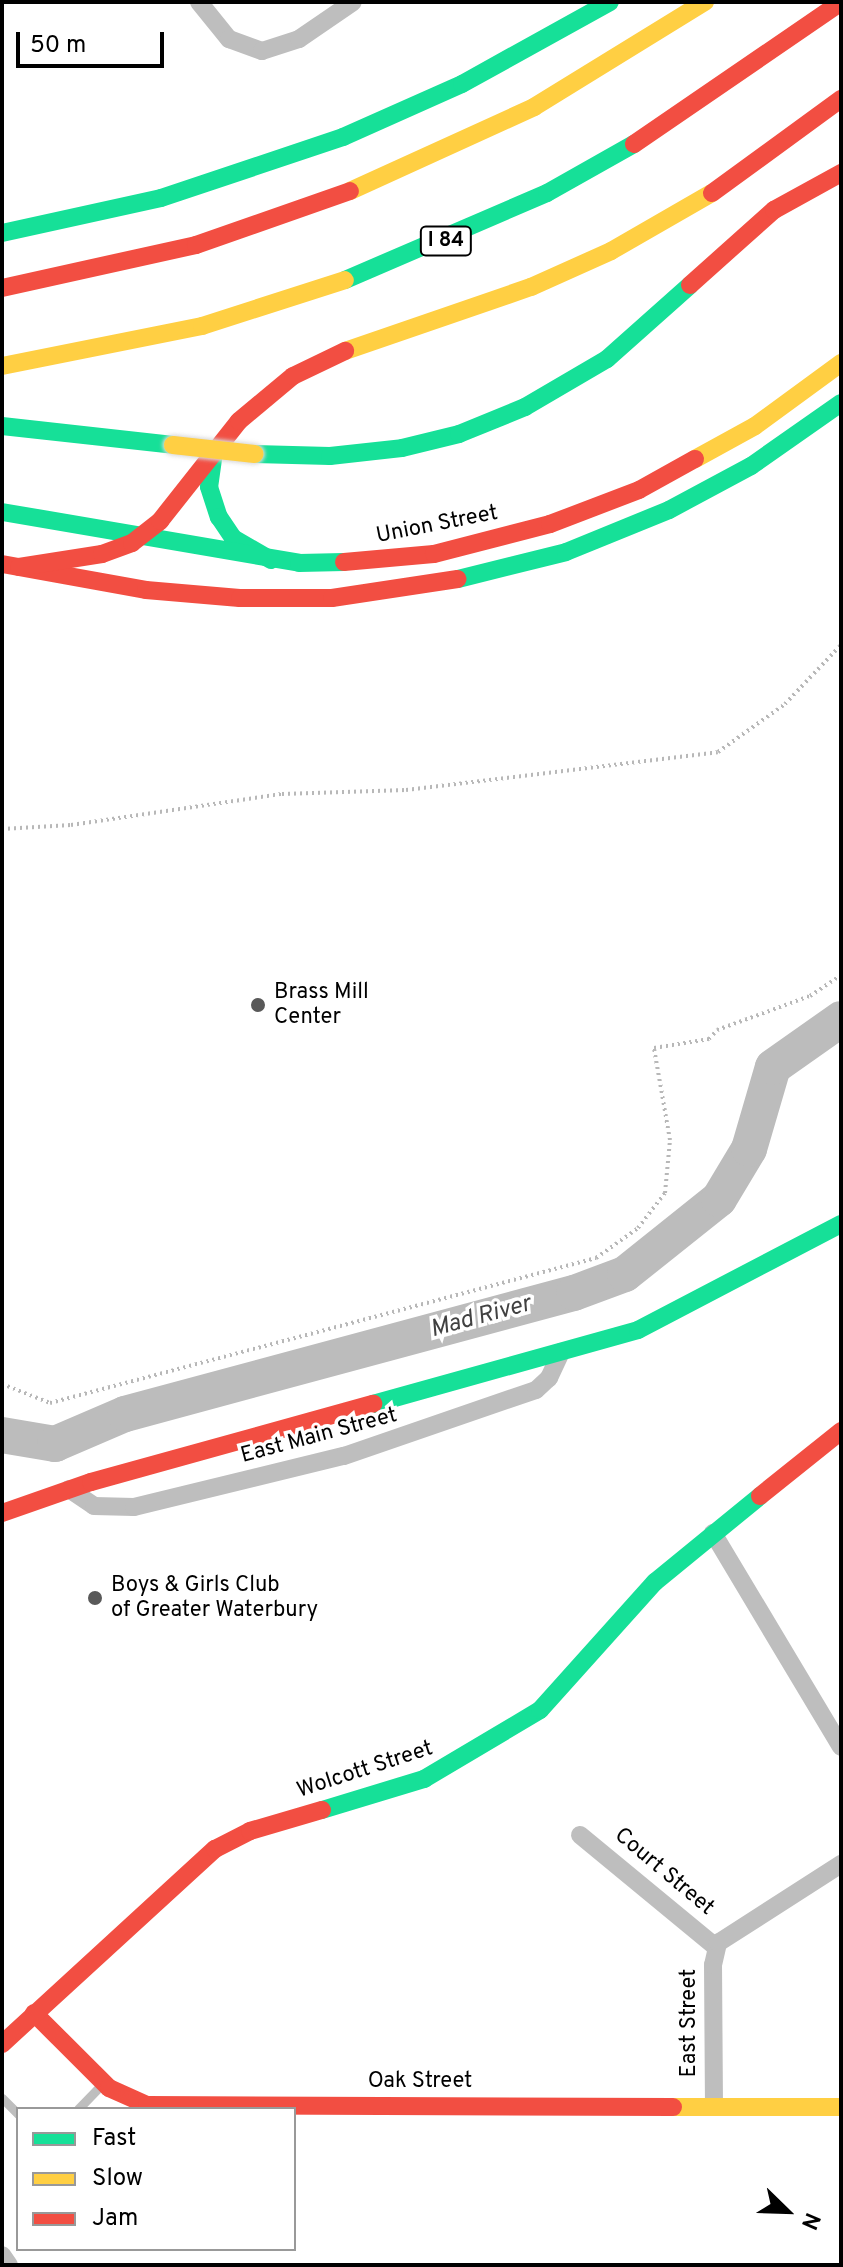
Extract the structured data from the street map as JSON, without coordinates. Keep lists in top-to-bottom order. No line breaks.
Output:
{"streets":{"main road":["I 84","Union Street","East Main Street","Wolcott Street","Oak Street"],"street":["Court Street","East Street"]},"crossings":[["Wolcott Street","Oak Street"],["Court Street","East Street"],["East Street","Oak Street"]],"water":["Mad River"],"places":["Brass Mill Center","Boys & Girls Club of Greater Waterbury"],"legend":["Fast","Slow","Jam"],"scale_bar":"50 m","north":"bottom right"}
